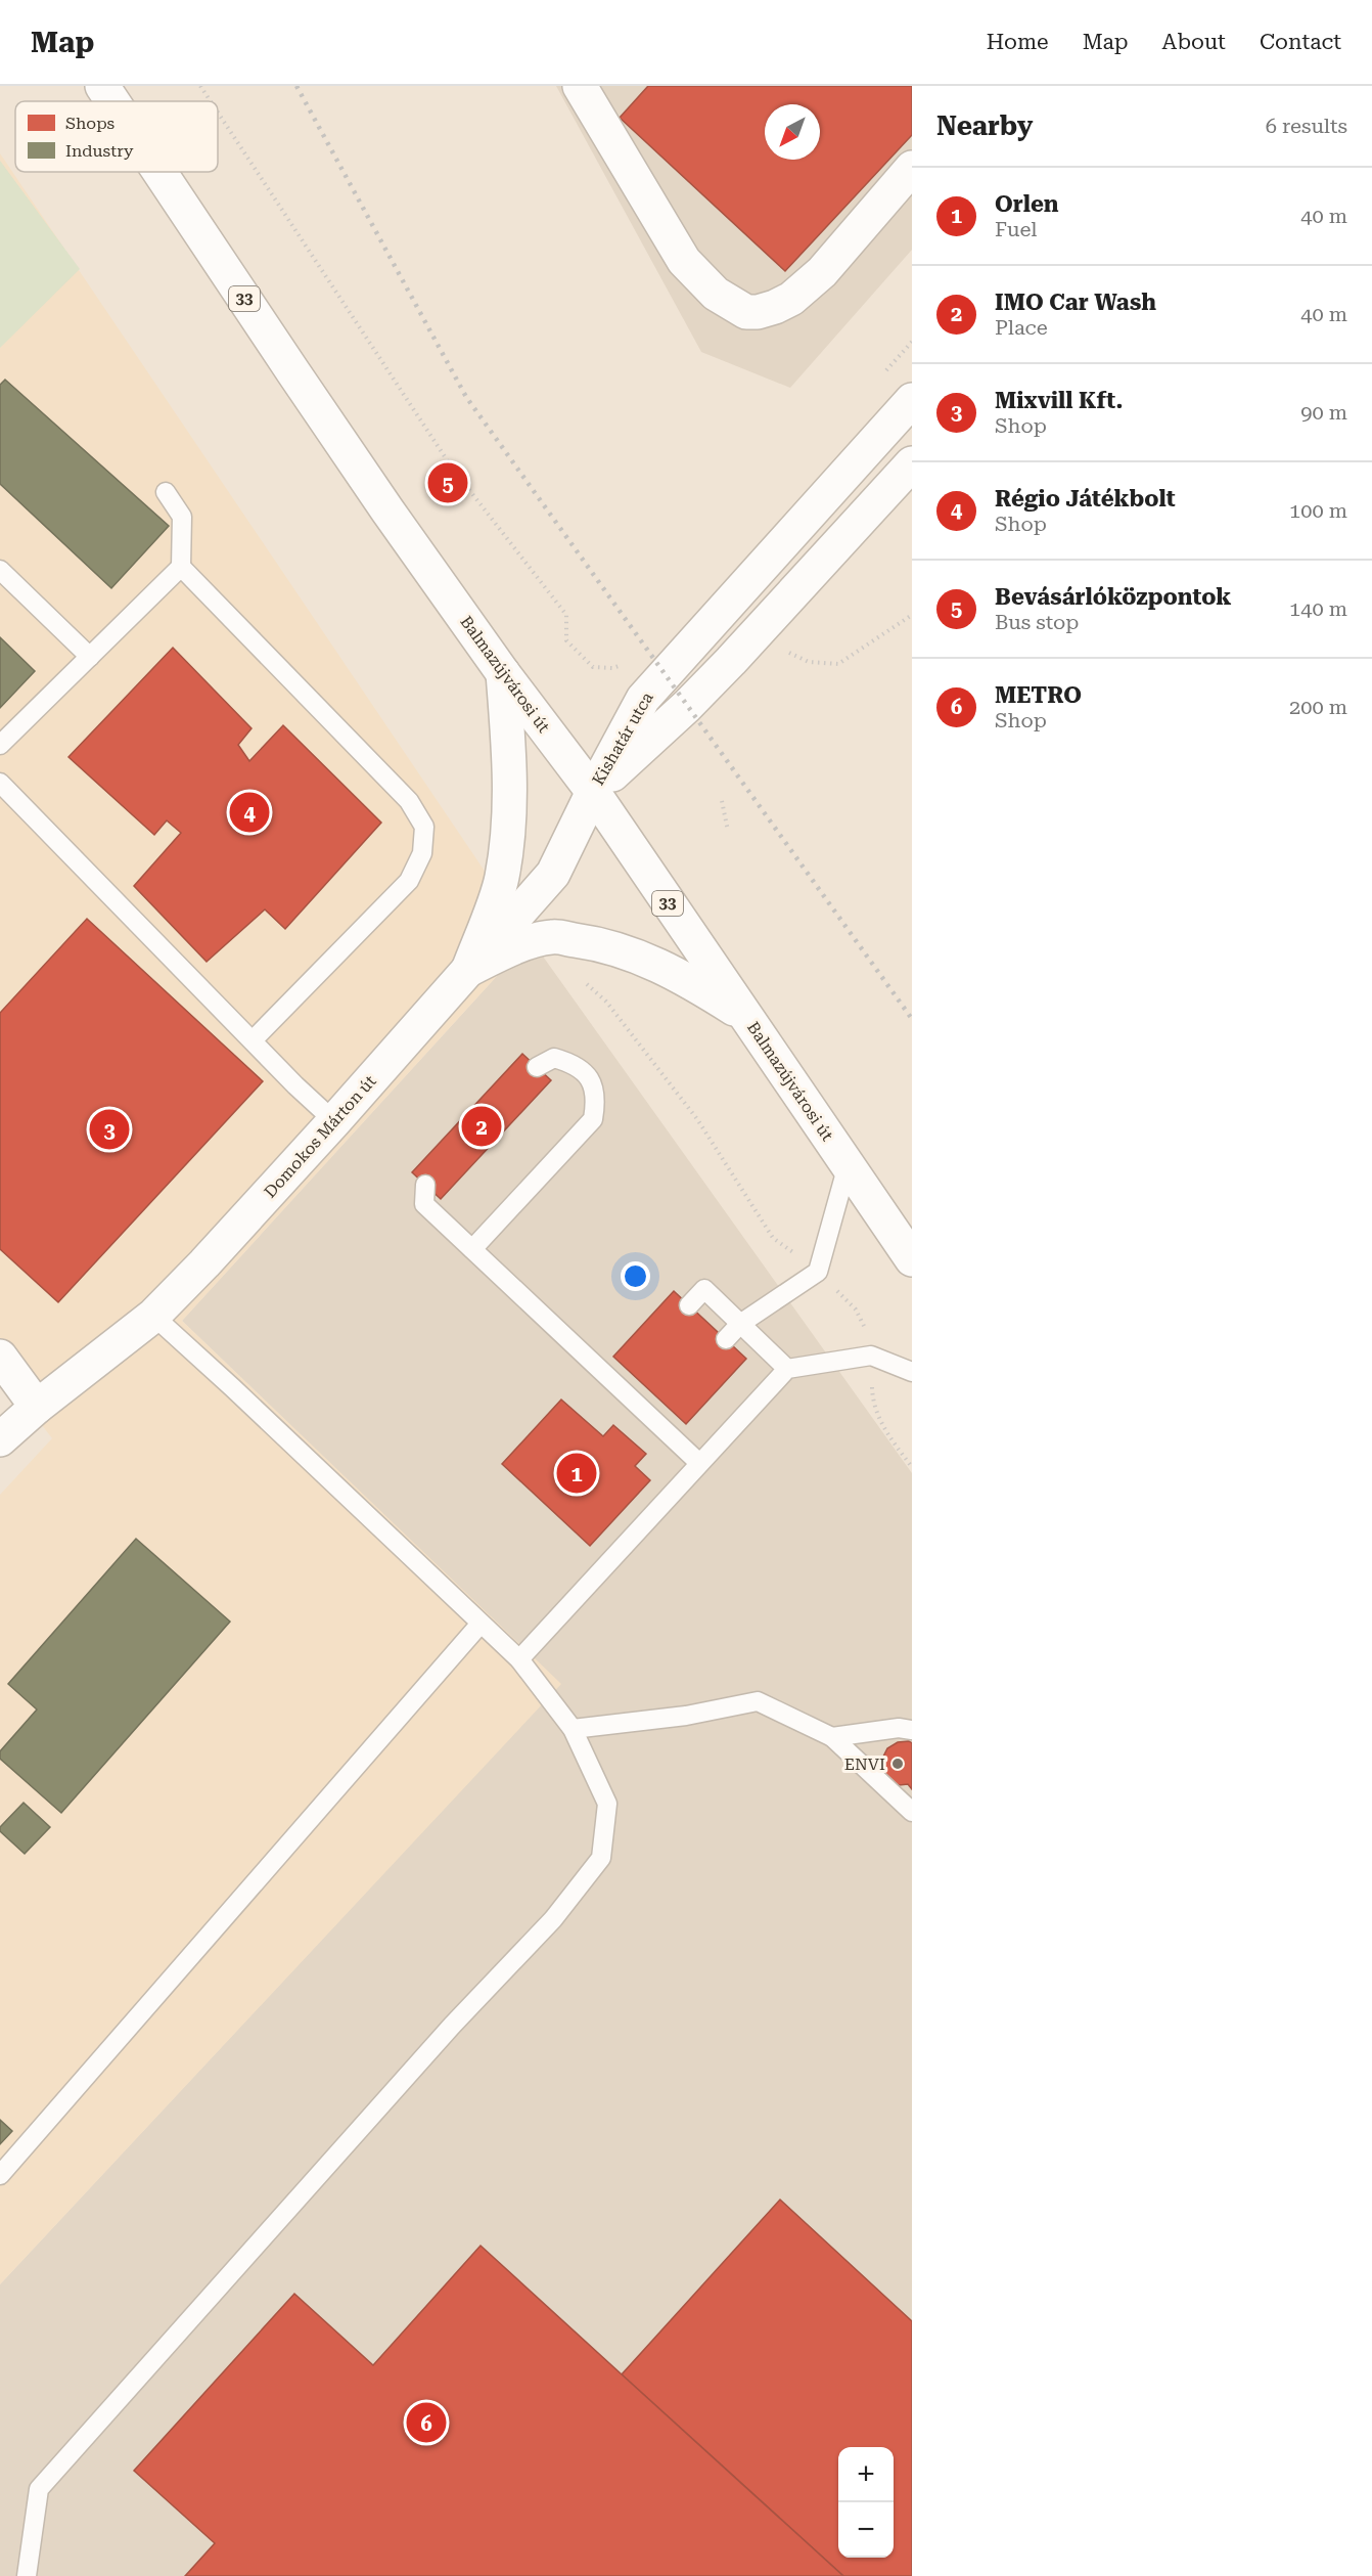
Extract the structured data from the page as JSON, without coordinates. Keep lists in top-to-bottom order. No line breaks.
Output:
{"streets":{"street":["33","Balmazújvárosi út","Kishatár utca","Domokos Márton út"]},"crossings":[["Balmazújvárosi út","Kishatár utca"],["Balmazújvárosi út","Domokos Márton út"],["Kishatár utca","Domokos Márton út"]],"places":["ENVI"],"legend":["Shops","Industry"],"north":"bottom left","page":{"header":"Map","nav":["Home","Map","About","Contact"],"heading":["Nearby","6 results"],"list":[{"mark":"1","name":"Orlen","note":"Fuel","value":"40 m"},{"mark":"2","name":"IMO Car Wash","note":"Place","value":"40 m"},{"mark":"3","name":"Mixvill Kft.","note":"Shop","value":"90 m"},{"mark":"4","name":"Régio Játékbolt","note":"Shop","value":"100 m"},{"mark":"5","name":"Bevásárlóközpontok","note":"Bus stop","value":"140 m"},{"mark":"6","name":"METRO","note":"Shop","value":"200 m"}],"pins":["5","4","2","3","1","6"],"map_buttons":["+","−"]}}
